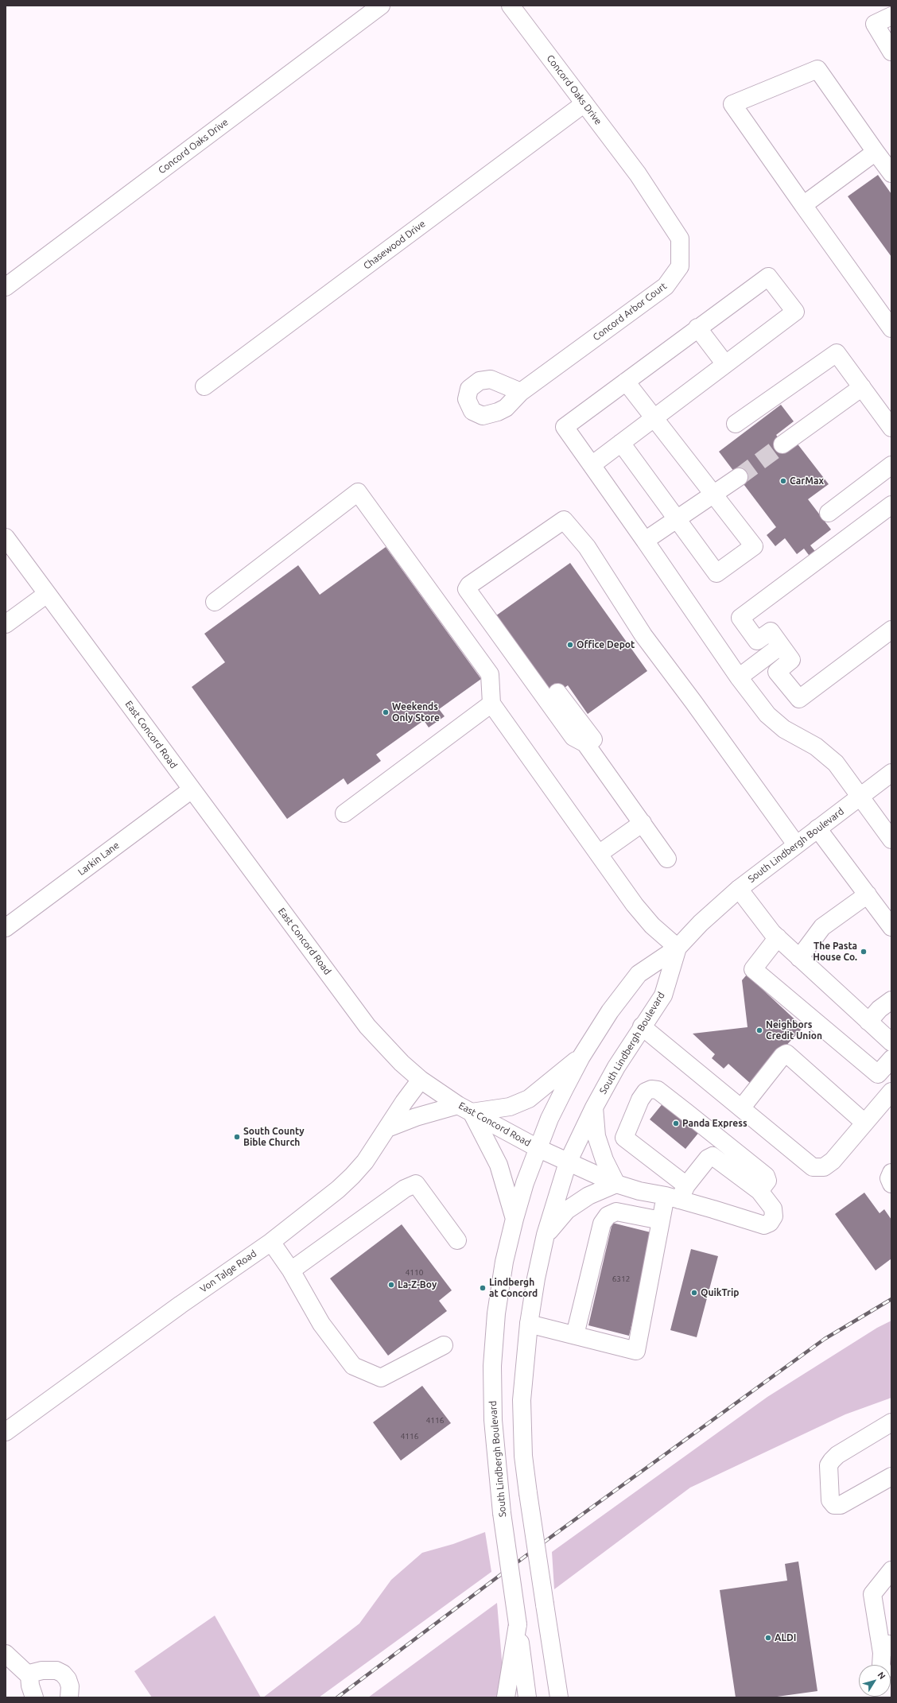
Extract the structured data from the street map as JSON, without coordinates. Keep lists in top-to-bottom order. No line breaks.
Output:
{"streets":{"street":["Concord Oaks Drive","Chasewood Drive","Concord Arbor Court","East Concord Road","South Lindbergh Boulevard","Larkin Lane","Von Talge Road"]},"crossings":[["Concord Oaks Drive","Chasewood Drive"],["Concord Oaks Drive","Concord Arbor Court"],["East Concord Road","South Lindbergh Boulevard"],["East Concord Road","Larkin Lane"],["East Concord Road","Von Talge Road"]],"places":["CarMax","Office Depot","Weekends Only Store","The Pasta House Co.","Neighbors Credit Union","Panda Express","South County Bible Church","La-Z-Boy","Lindbergh at Concord","QuikTrip","ALDI"],"house_numbers":["4110","6312","4116","4116"],"north":"top right"}
